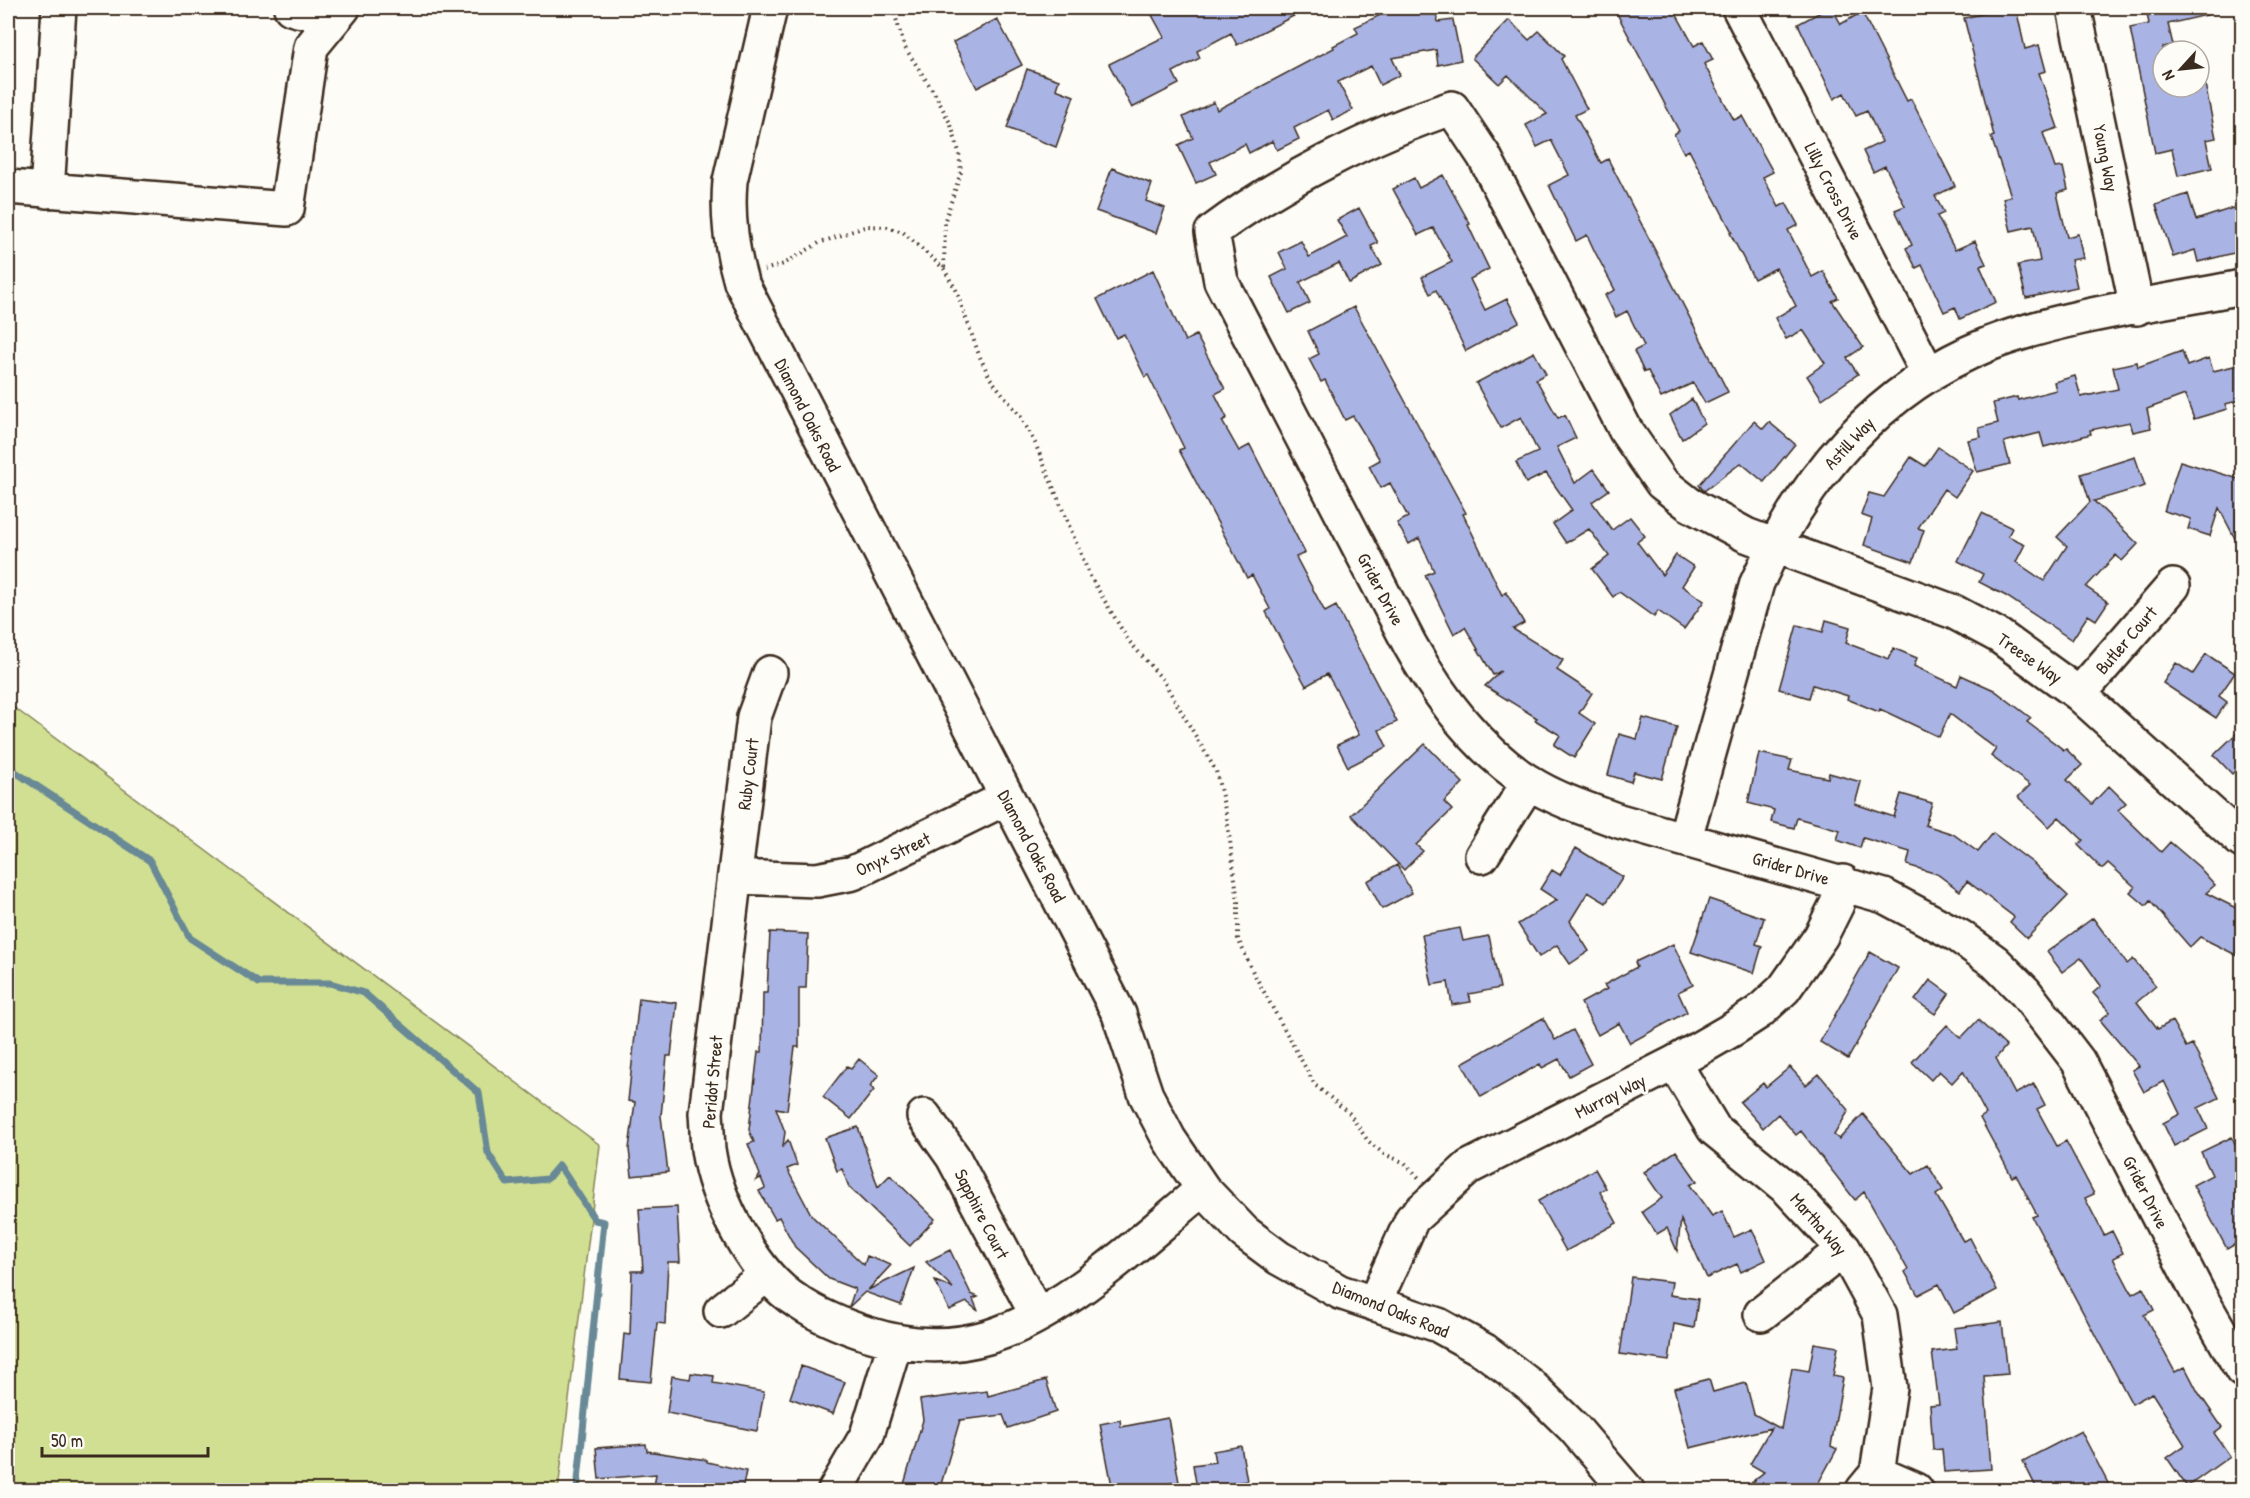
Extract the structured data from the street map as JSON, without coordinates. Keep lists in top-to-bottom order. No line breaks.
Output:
{"streets":{"street":["Young Way","Lilly Cross Drive","Diamond Oaks Road","Astill Way","Grider Drive","Butler Court","Treese Way","Ruby Court","Onyx Street","Peridot Street","Murray Way","Sapphire Court","Martha Way"]},"crossings":[["Young Way","Astill Way"],["Lilly Cross Drive","Astill Way"],["Diamond Oaks Road","Onyx Street"],["Diamond Oaks Road","Peridot Street"],["Diamond Oaks Road","Murray Way"],["Astill Way","Grider Drive"],["Astill Way","Treese Way"],["Grider Drive","Treese Way"],["Grider Drive","Murray Way"],["Butler Court","Treese Way"],["Ruby Court","Onyx Street"],["Ruby Court","Peridot Street"],["Onyx Street","Peridot Street"],["Peridot Street","Sapphire Court"],["Murray Way","Martha Way"]],"scale_bar":"50 m","north":"bottom left"}
